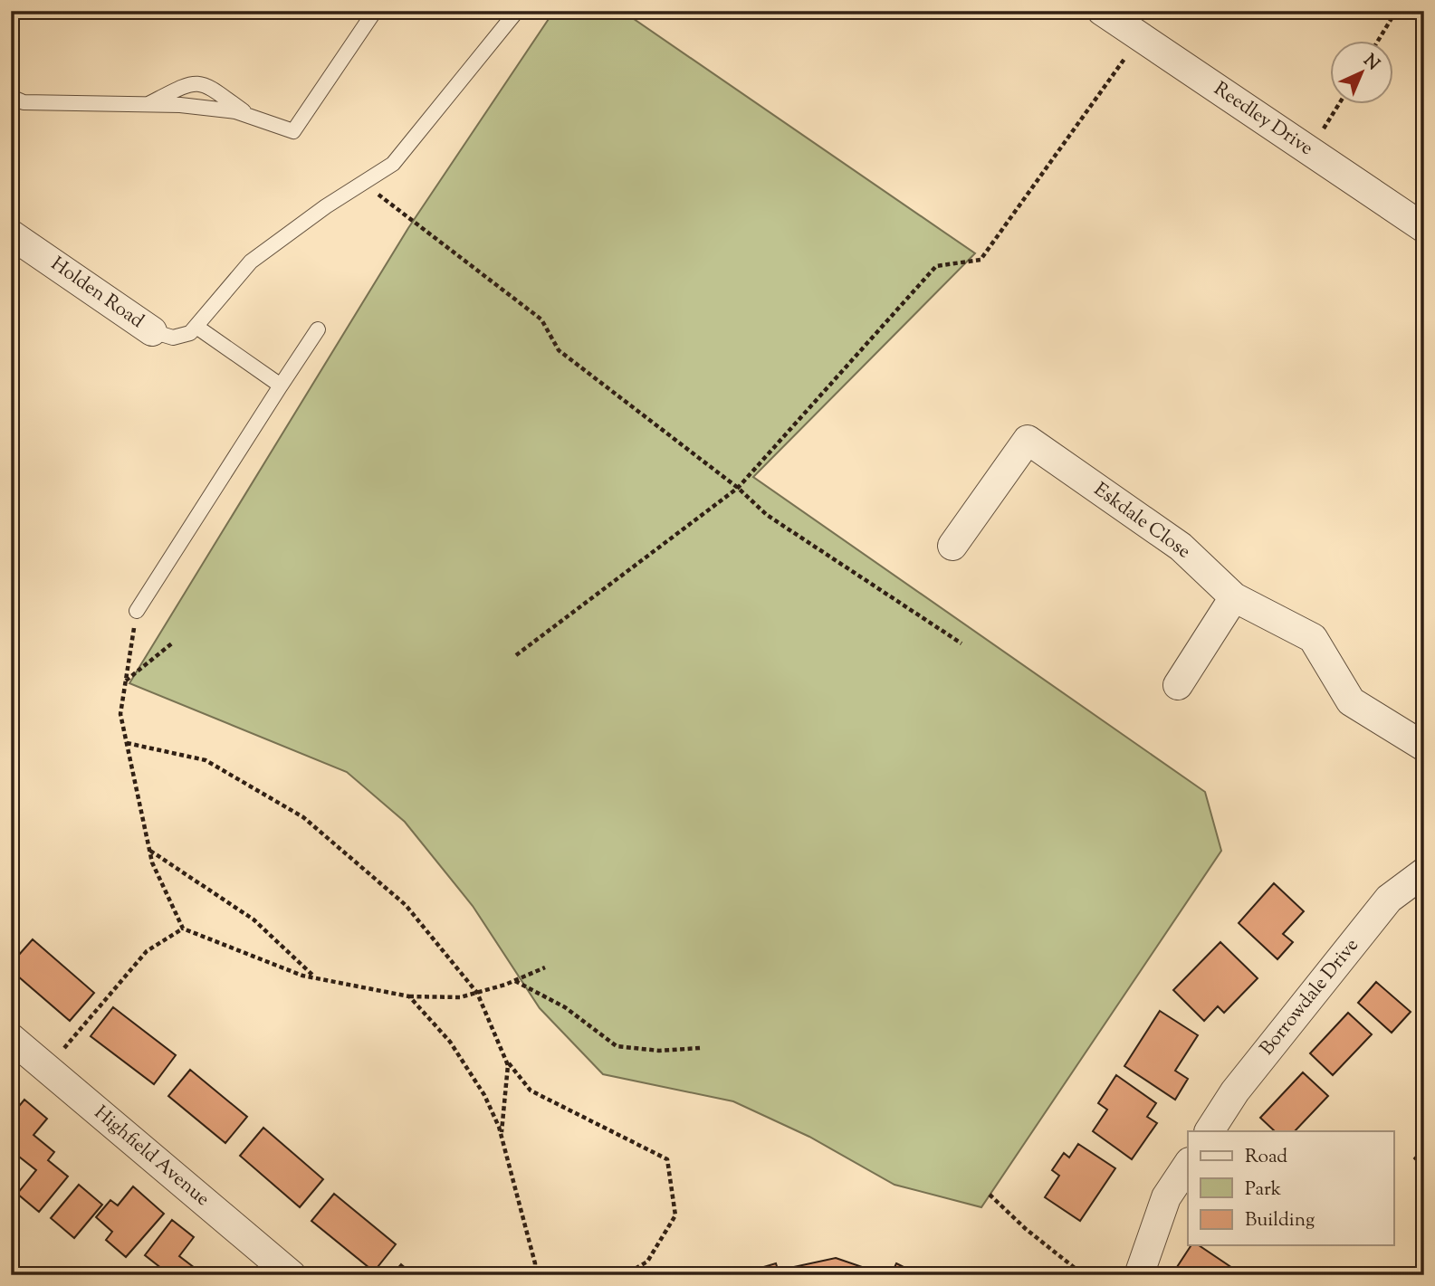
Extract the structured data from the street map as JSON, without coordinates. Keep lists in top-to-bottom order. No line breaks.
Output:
{"streets":{"street":["Reedley Drive","Holden Road","Eskdale Close","Borrowdale Drive","Highfield Avenue"]},"legend":["Road","Park","Building"],"north":"top right"}
